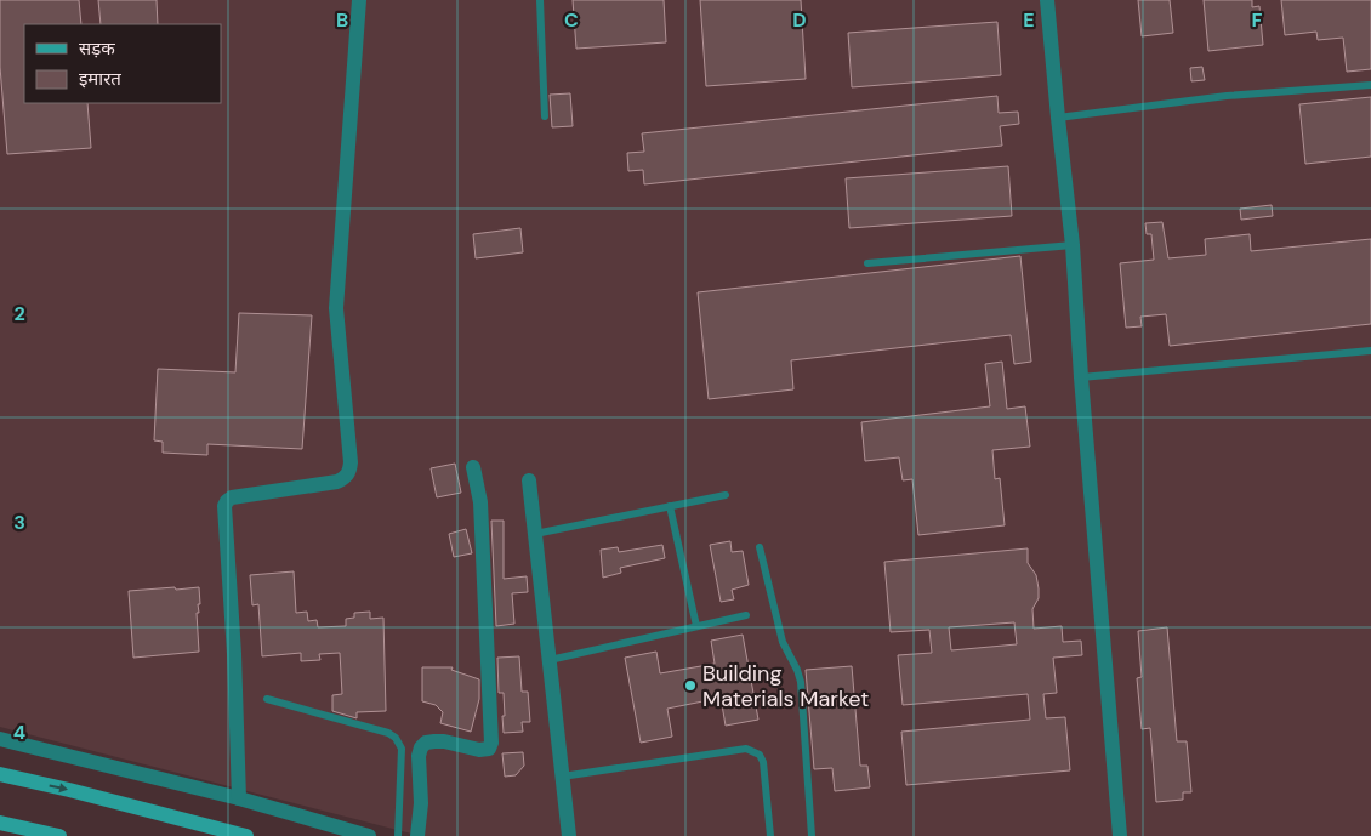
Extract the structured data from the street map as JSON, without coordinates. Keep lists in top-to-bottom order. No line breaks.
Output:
{"places":["Building Materials Market"],"legend":["सड़क","इमारत"],"grid":{"columns":["B","C","D","E","F"],"rows":["2","3","4"]}}
